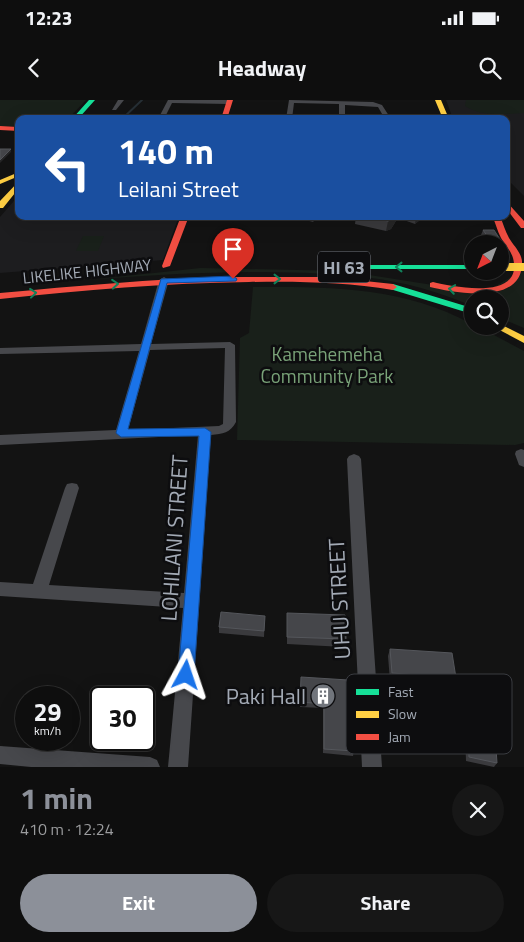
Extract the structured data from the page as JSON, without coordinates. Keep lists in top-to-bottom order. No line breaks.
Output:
{"streets":{"main road":["HI 63","LIKELIKE HIGHWAY"],"street":["LOHILANI STREET","UHU STREET"]},"one_way":["LIKELIKE HIGHWAY"],"parks":["Kamehemeha Community Park"],"places":{"building":["Paki Hall"]},"legend":["Fast","Slow","Jam"],"north":"bottom left","page":{"status":"12:23","header":"Headway","turn":["140 m","Leilani Street"],"speed":"29 km/h","limit":"30","heading":["1 min","410 m · 12:24"],"buttons":["Exit","Share"]}}
